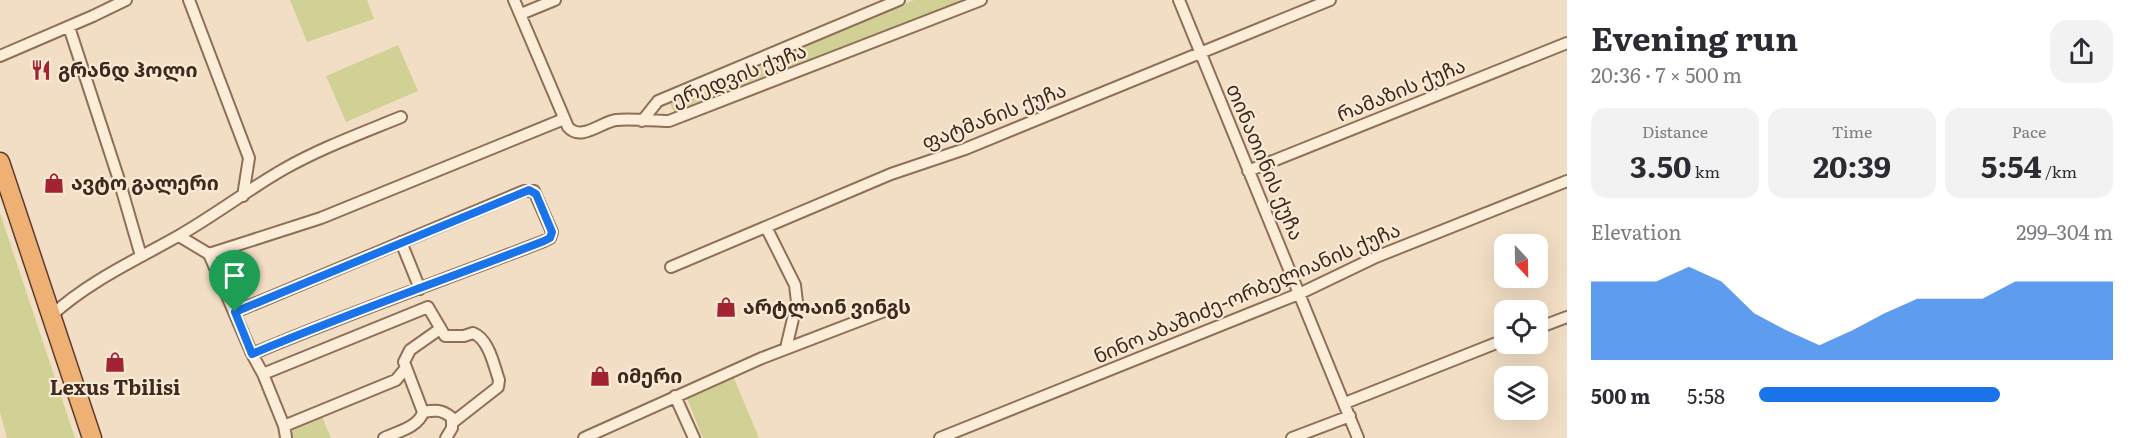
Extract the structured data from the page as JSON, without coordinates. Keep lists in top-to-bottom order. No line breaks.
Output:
{"streets":{"street":["ერედვის ქუჩა","რამაზის ქუჩა","ფატმანის ქუჩა","თინათინის ქუჩა","ნინო აბაშიძე-ორბელიანის ქუჩა"]},"crossings":[["რამაზის ქუჩა","თინათინის ქუჩა"],["ფატმანის ქუჩა","თინათინის ქუჩა"],["თინათინის ქუჩა","ნინო აბაშიძე-ორბელიანის ქუჩა"]],"places":{"restaurant":["გრანდ ჰოლი"],"shop":["ავტო გალერი","არტლაინ ვინგს","Lexus Tbilisi","იმერი"]},"north":"bottom","page":{"heading":["Evening run","20:36 · 7 × 500 m"],"stats":[["Distance","3.50 km"],["Time","20:39"],["Pace","5:54 /km"]],"chart":["Elevation","299–304 m"],"list":[{"name":"500 m","note":"5:58"}]}}
